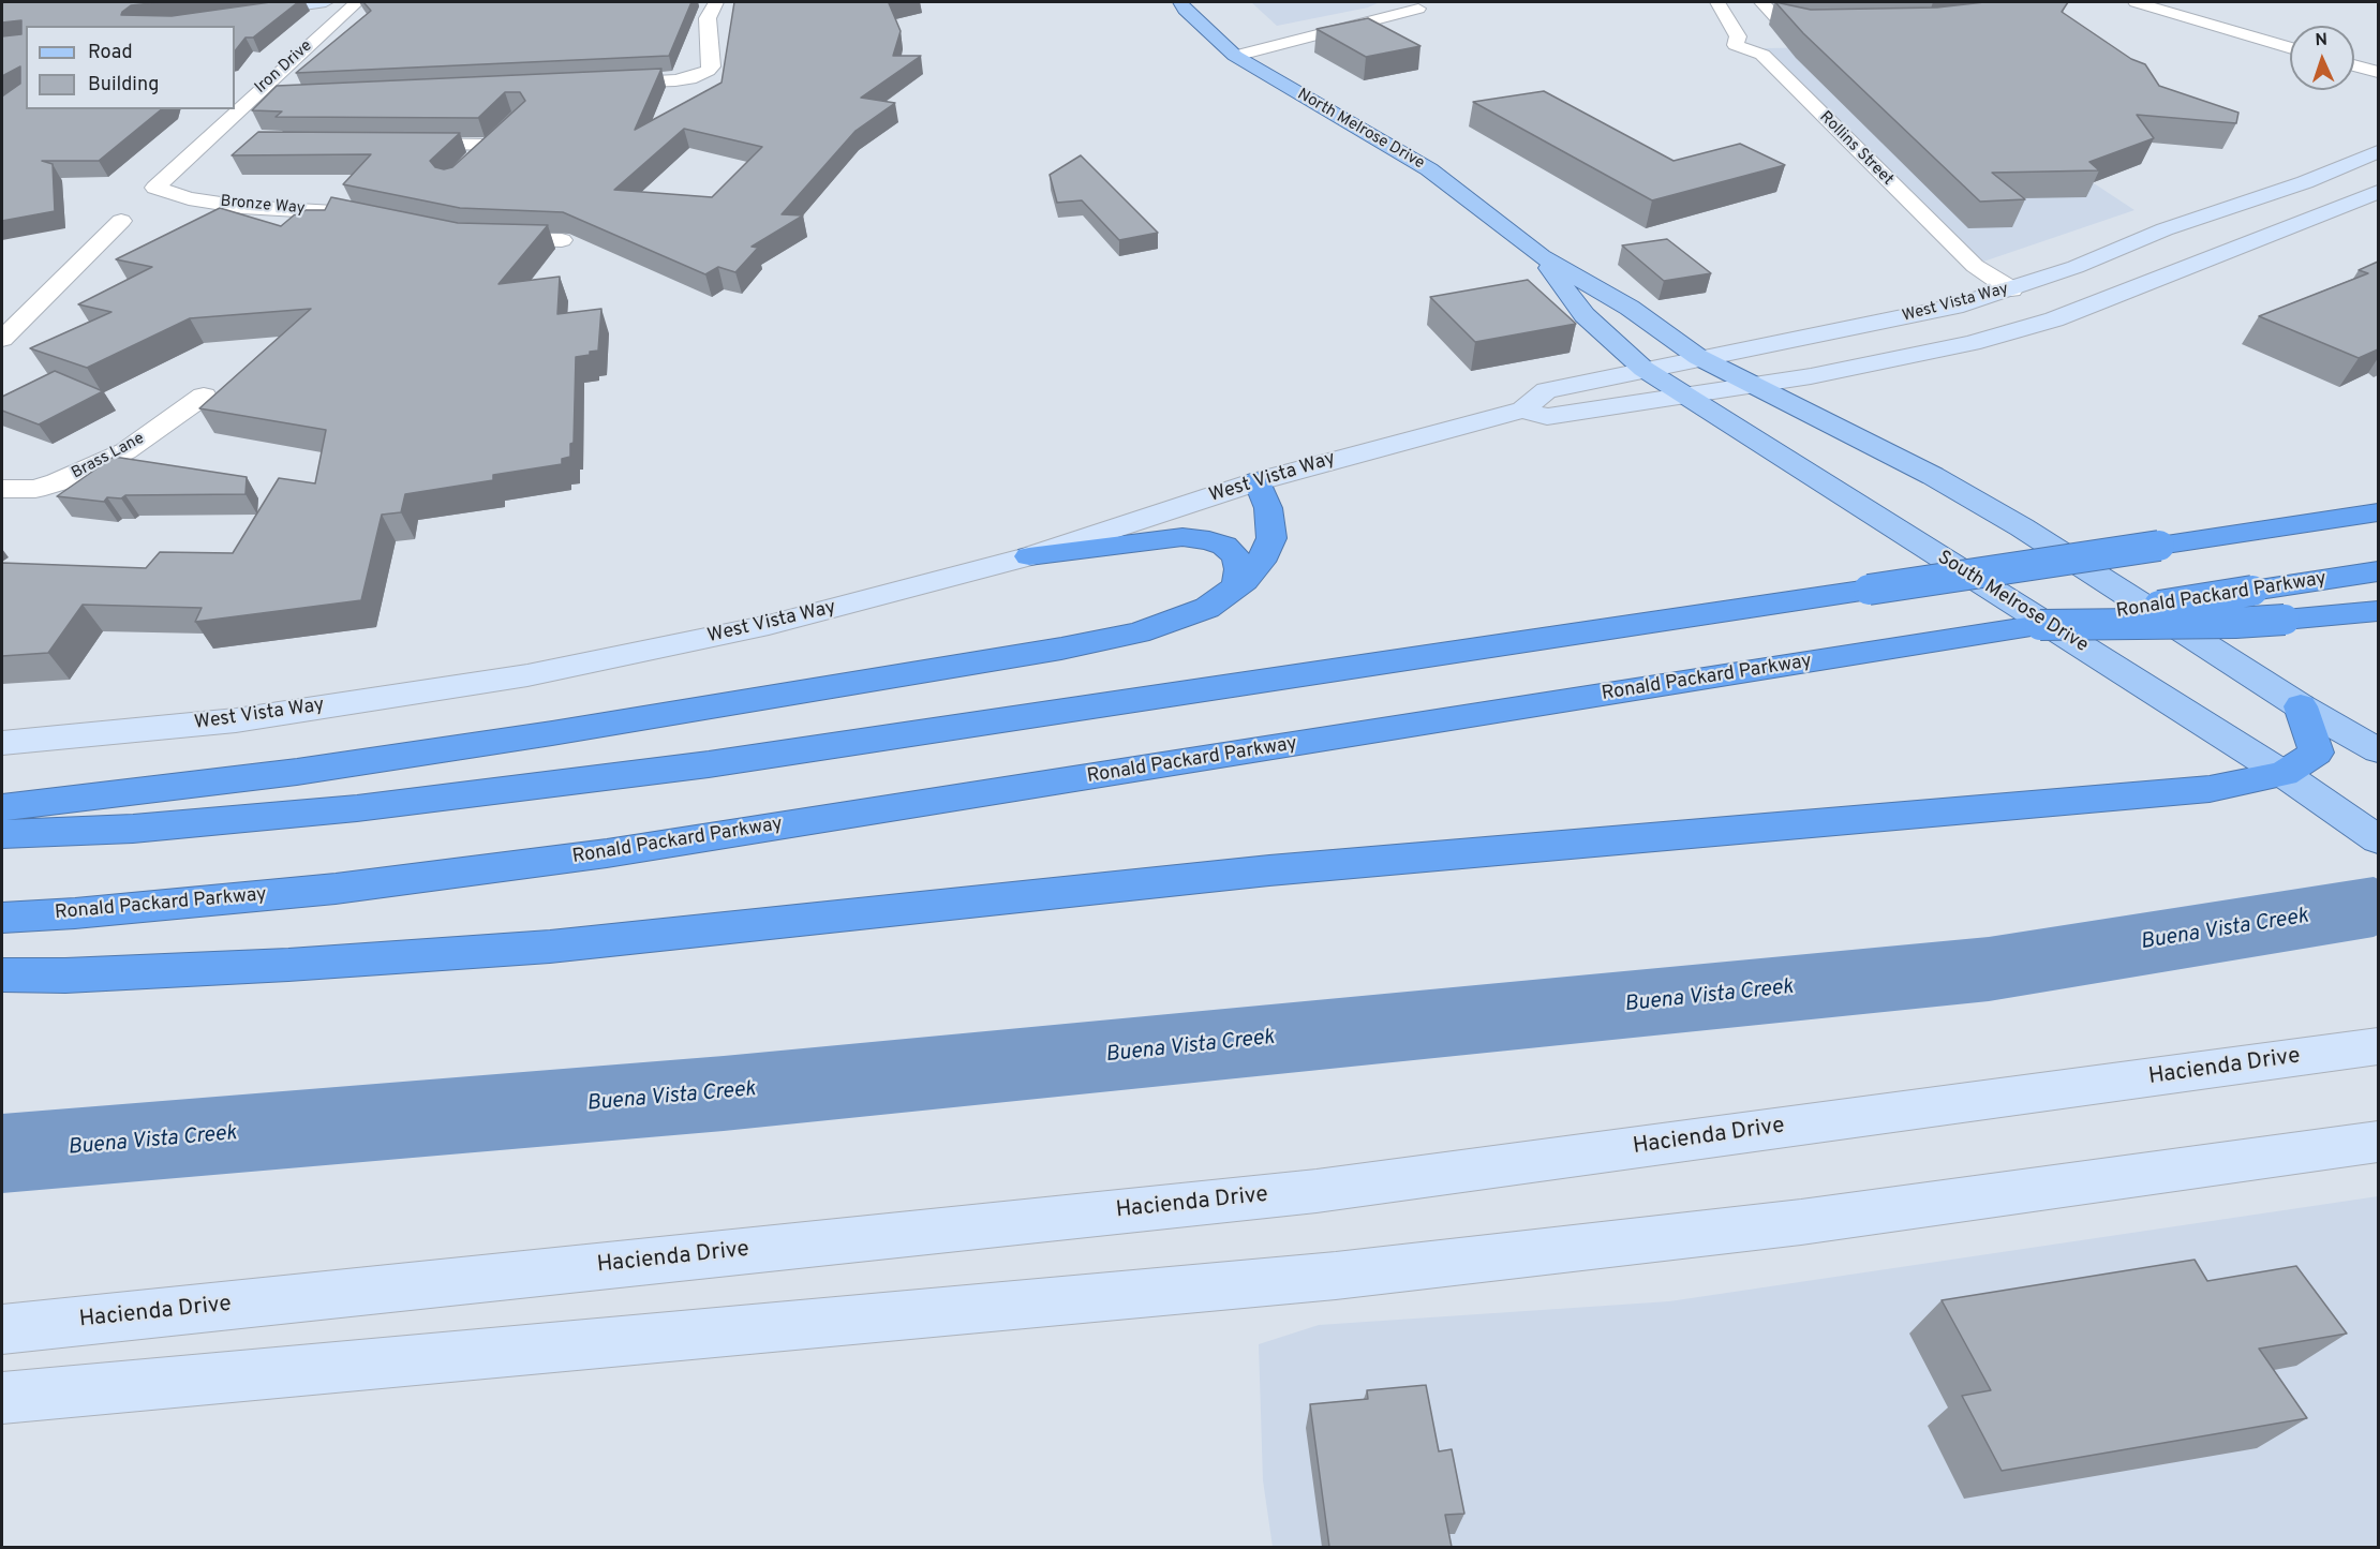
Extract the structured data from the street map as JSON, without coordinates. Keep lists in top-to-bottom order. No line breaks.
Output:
{"streets":{"highway":["Ronald Packard Parkway"],"main road":["North Melrose Drive","West Vista Way","South Melrose Drive","Hacienda Drive"],"street":["Iron Drive","Rollins Street","Bronze Way","Brass Lane"]},"crossings":[["Iron Drive","Bronze Way"],["North Melrose Drive","West Vista Way"],["North Melrose Drive","South Melrose Drive"],["Rollins Street","West Vista Way"],["West Vista Way","South Melrose Drive"]],"water":["Buena Vista Creek"],"legend":["Road","Building"],"north":"top"}
